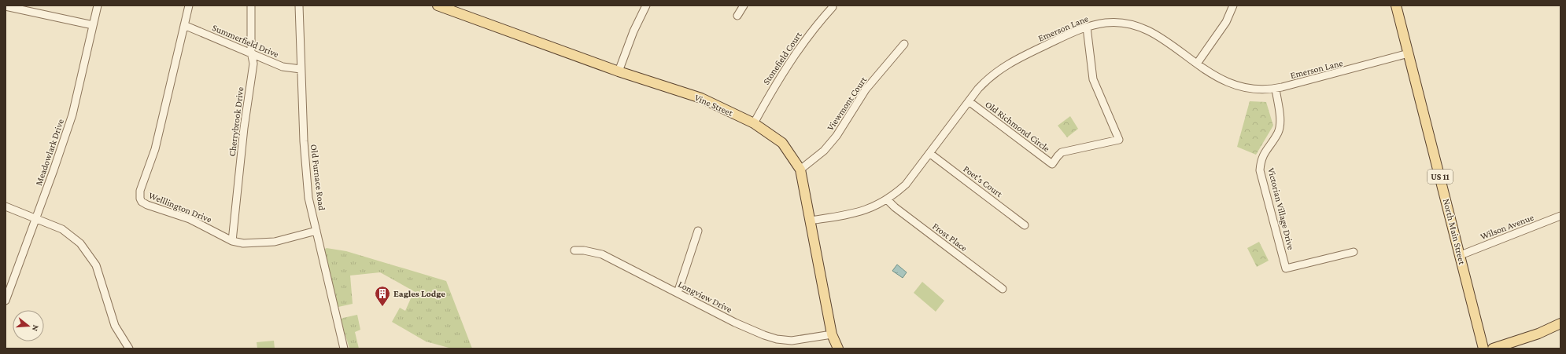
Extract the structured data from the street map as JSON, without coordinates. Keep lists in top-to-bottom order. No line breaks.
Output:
{"streets":{"main road":["Vine Street","US 11","North Main Street"],"street":["Emerson Lane","Summerfield Drive","Stonefield Court","Viewmont Court","Cherrybrook Drive","Old Richmond Circle","Meadowlark Drive","Old Furnace Road","Poet's Court","Welllington Drive","Victorian Village Drive","Wilson Avenue","Frost Place","Longview Drive"]},"crossings":[["Emerson Lane","Vine Street"],["Emerson Lane","Old Richmond Circle"],["Emerson Lane","Poet's Court"],["Emerson Lane","Victorian Village Drive"],["Emerson Lane","North Main Street"],["Emerson Lane","Frost Place"],["Summerfield Drive","Cherrybrook Drive"],["Summerfield Drive","Old Furnace Road"],["Summerfield Drive","Welllington Drive"],["Stonefield Court","Vine Street"],["Viewmont Court","Vine Street"],["Vine Street","Longview Drive"],["Cherrybrook Drive","Welllington Drive"],["Old Furnace Road","Welllington Drive"],["Wilson Avenue","North Main Street"]],"places":{"building":["Eagles Lodge"]},"north":"right"}
